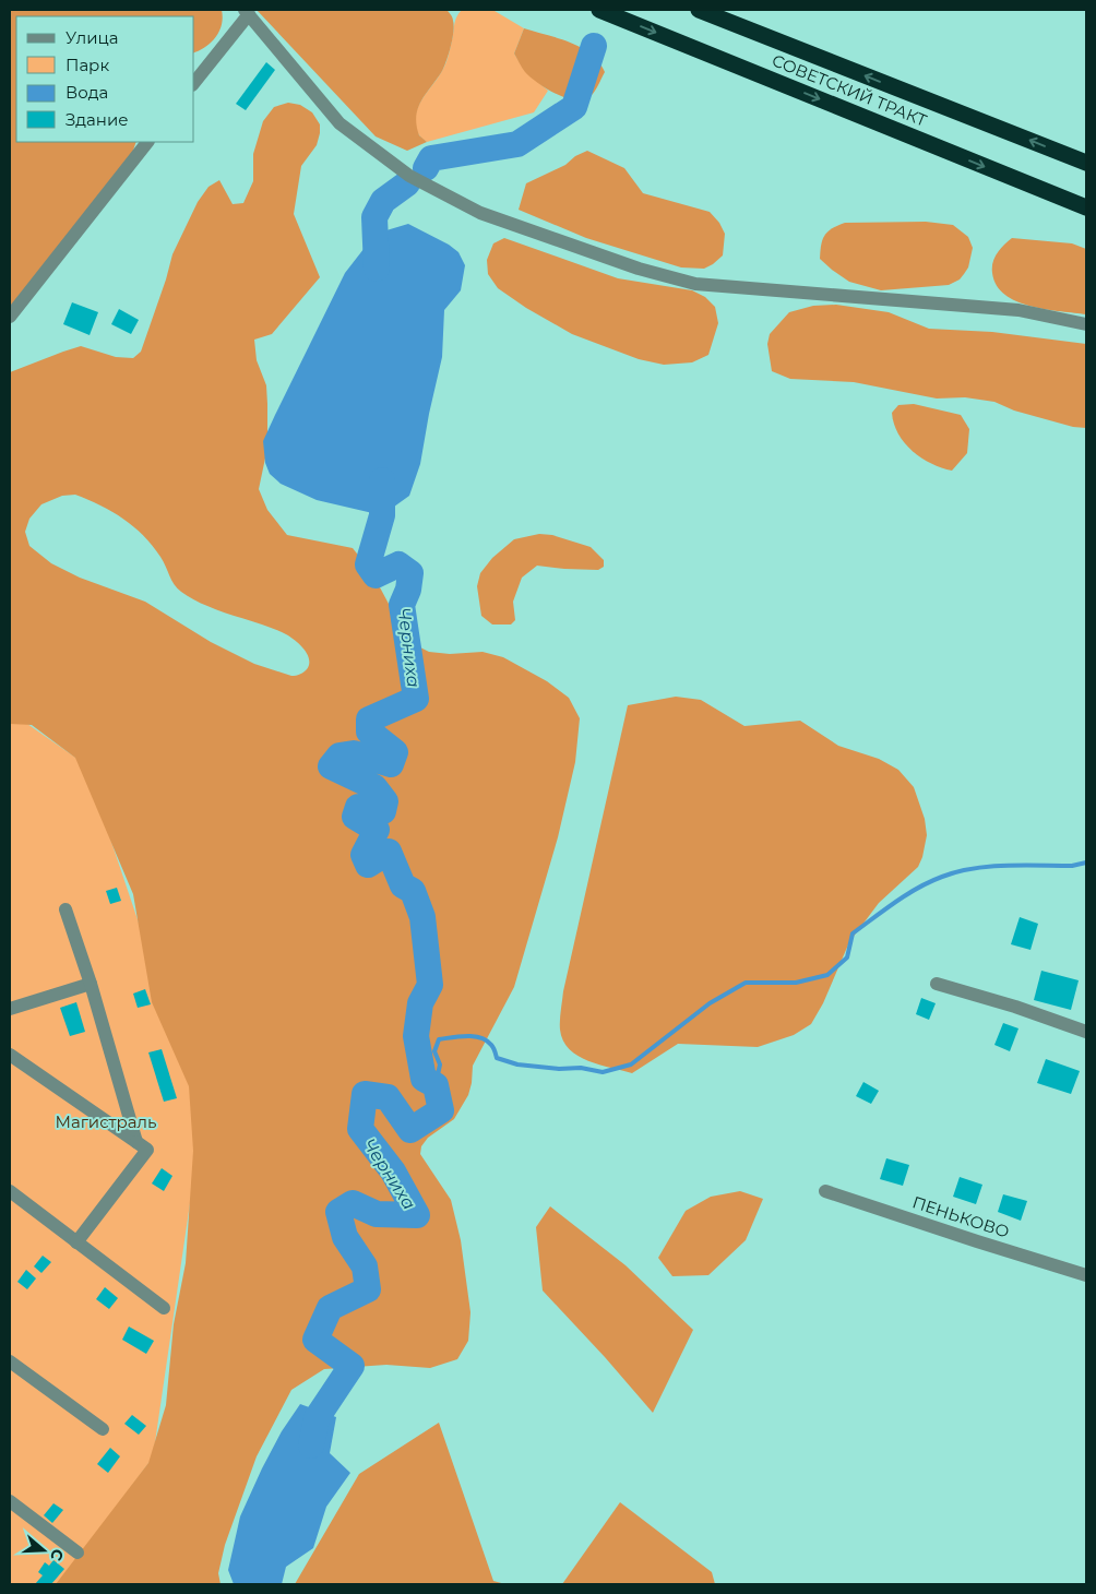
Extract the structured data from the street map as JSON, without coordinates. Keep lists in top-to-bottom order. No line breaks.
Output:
{"streets":{"highway":["СОВЕТСКИЙ ТРАКТ"],"street":["ПЕНЬКОВО"]},"water":["Черниха"],"parks":["Магистраль"],"legend":["Улица","Парк","Вода","Здание"],"north":"right"}
